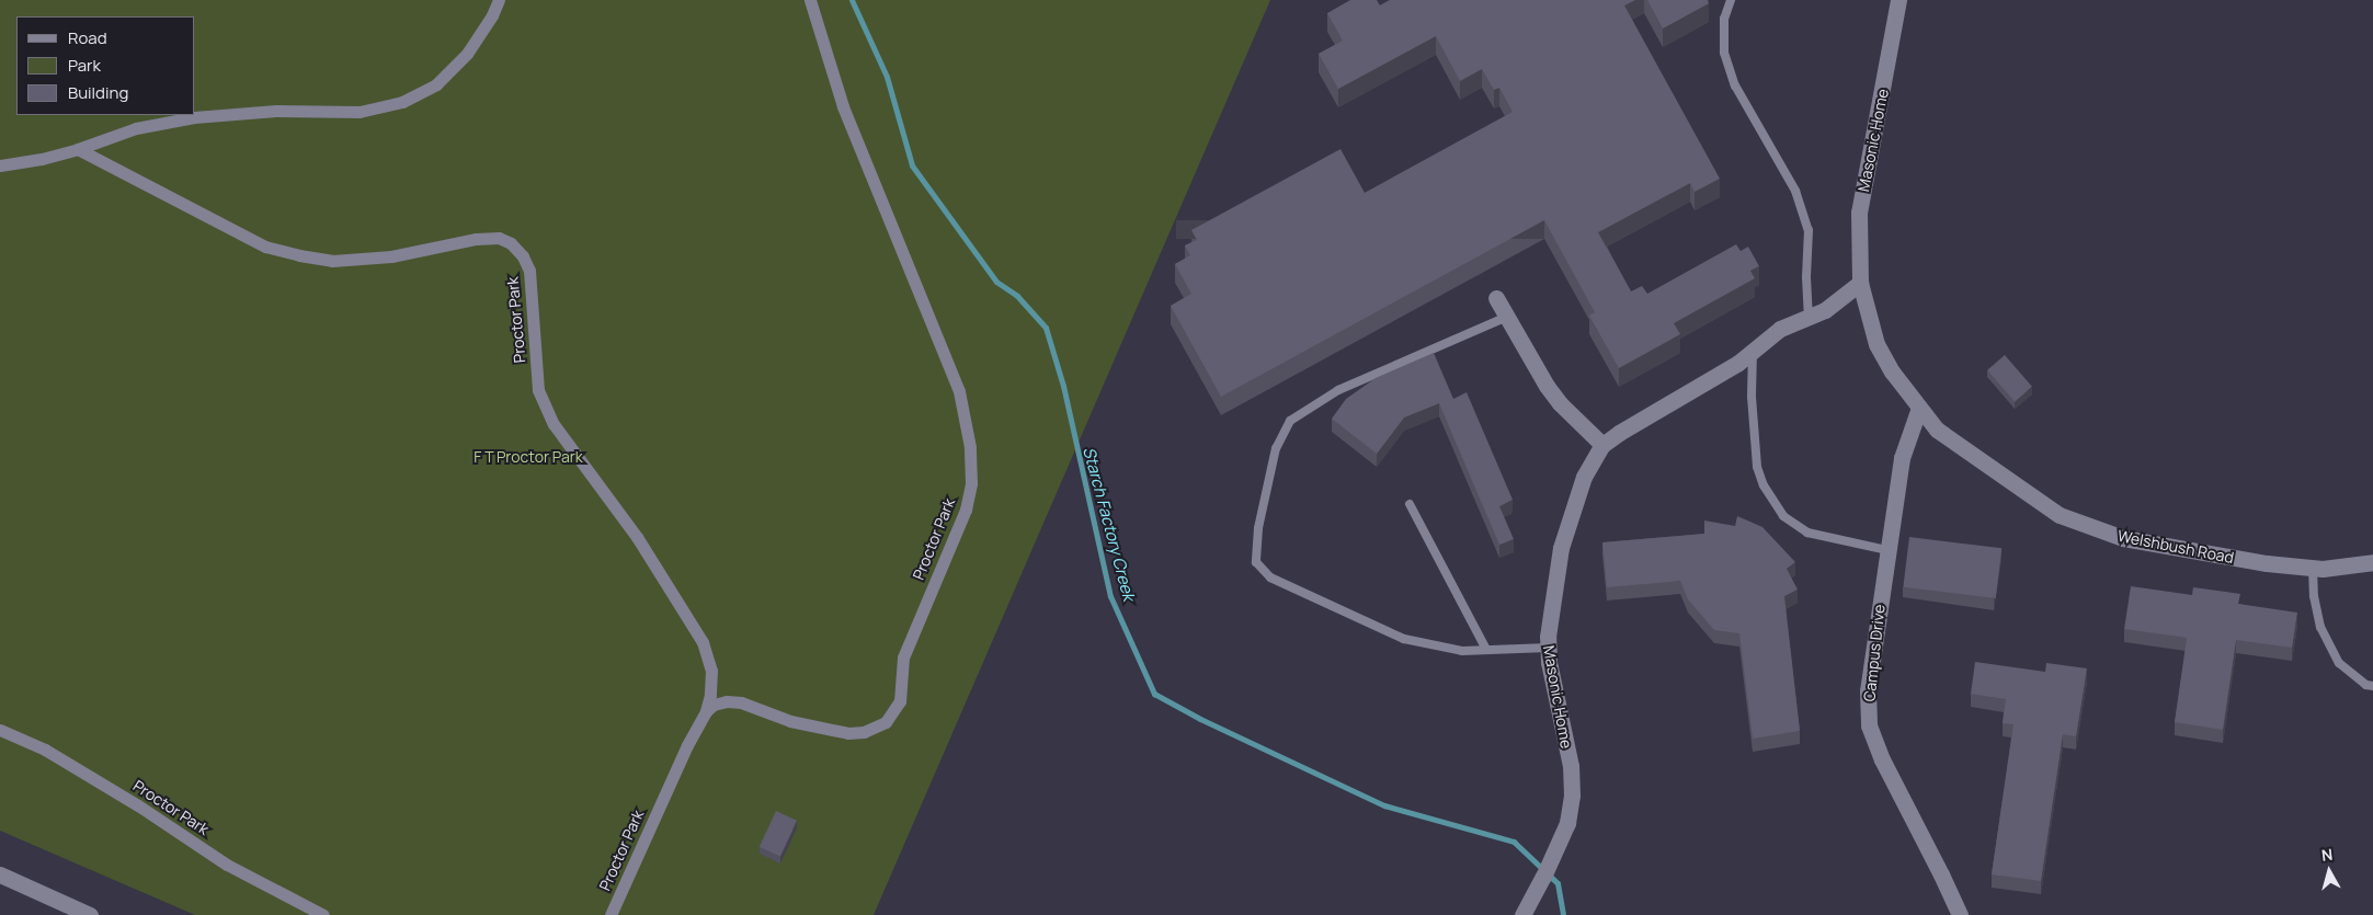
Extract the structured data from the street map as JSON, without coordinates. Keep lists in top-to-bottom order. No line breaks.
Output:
{"streets":{"street":["Masonic Home","Proctor Park","Welshbush Road","Campus Drive"]},"crossings":[["Masonic Home","Welshbush Road"],["Masonic Home","Campus Drive"],["Welshbush Road","Campus Drive"]],"water":["Starch Factory Creek"],"parks":["F T Proctor Park"],"legend":["Road","Park","Building"],"north":"top"}
